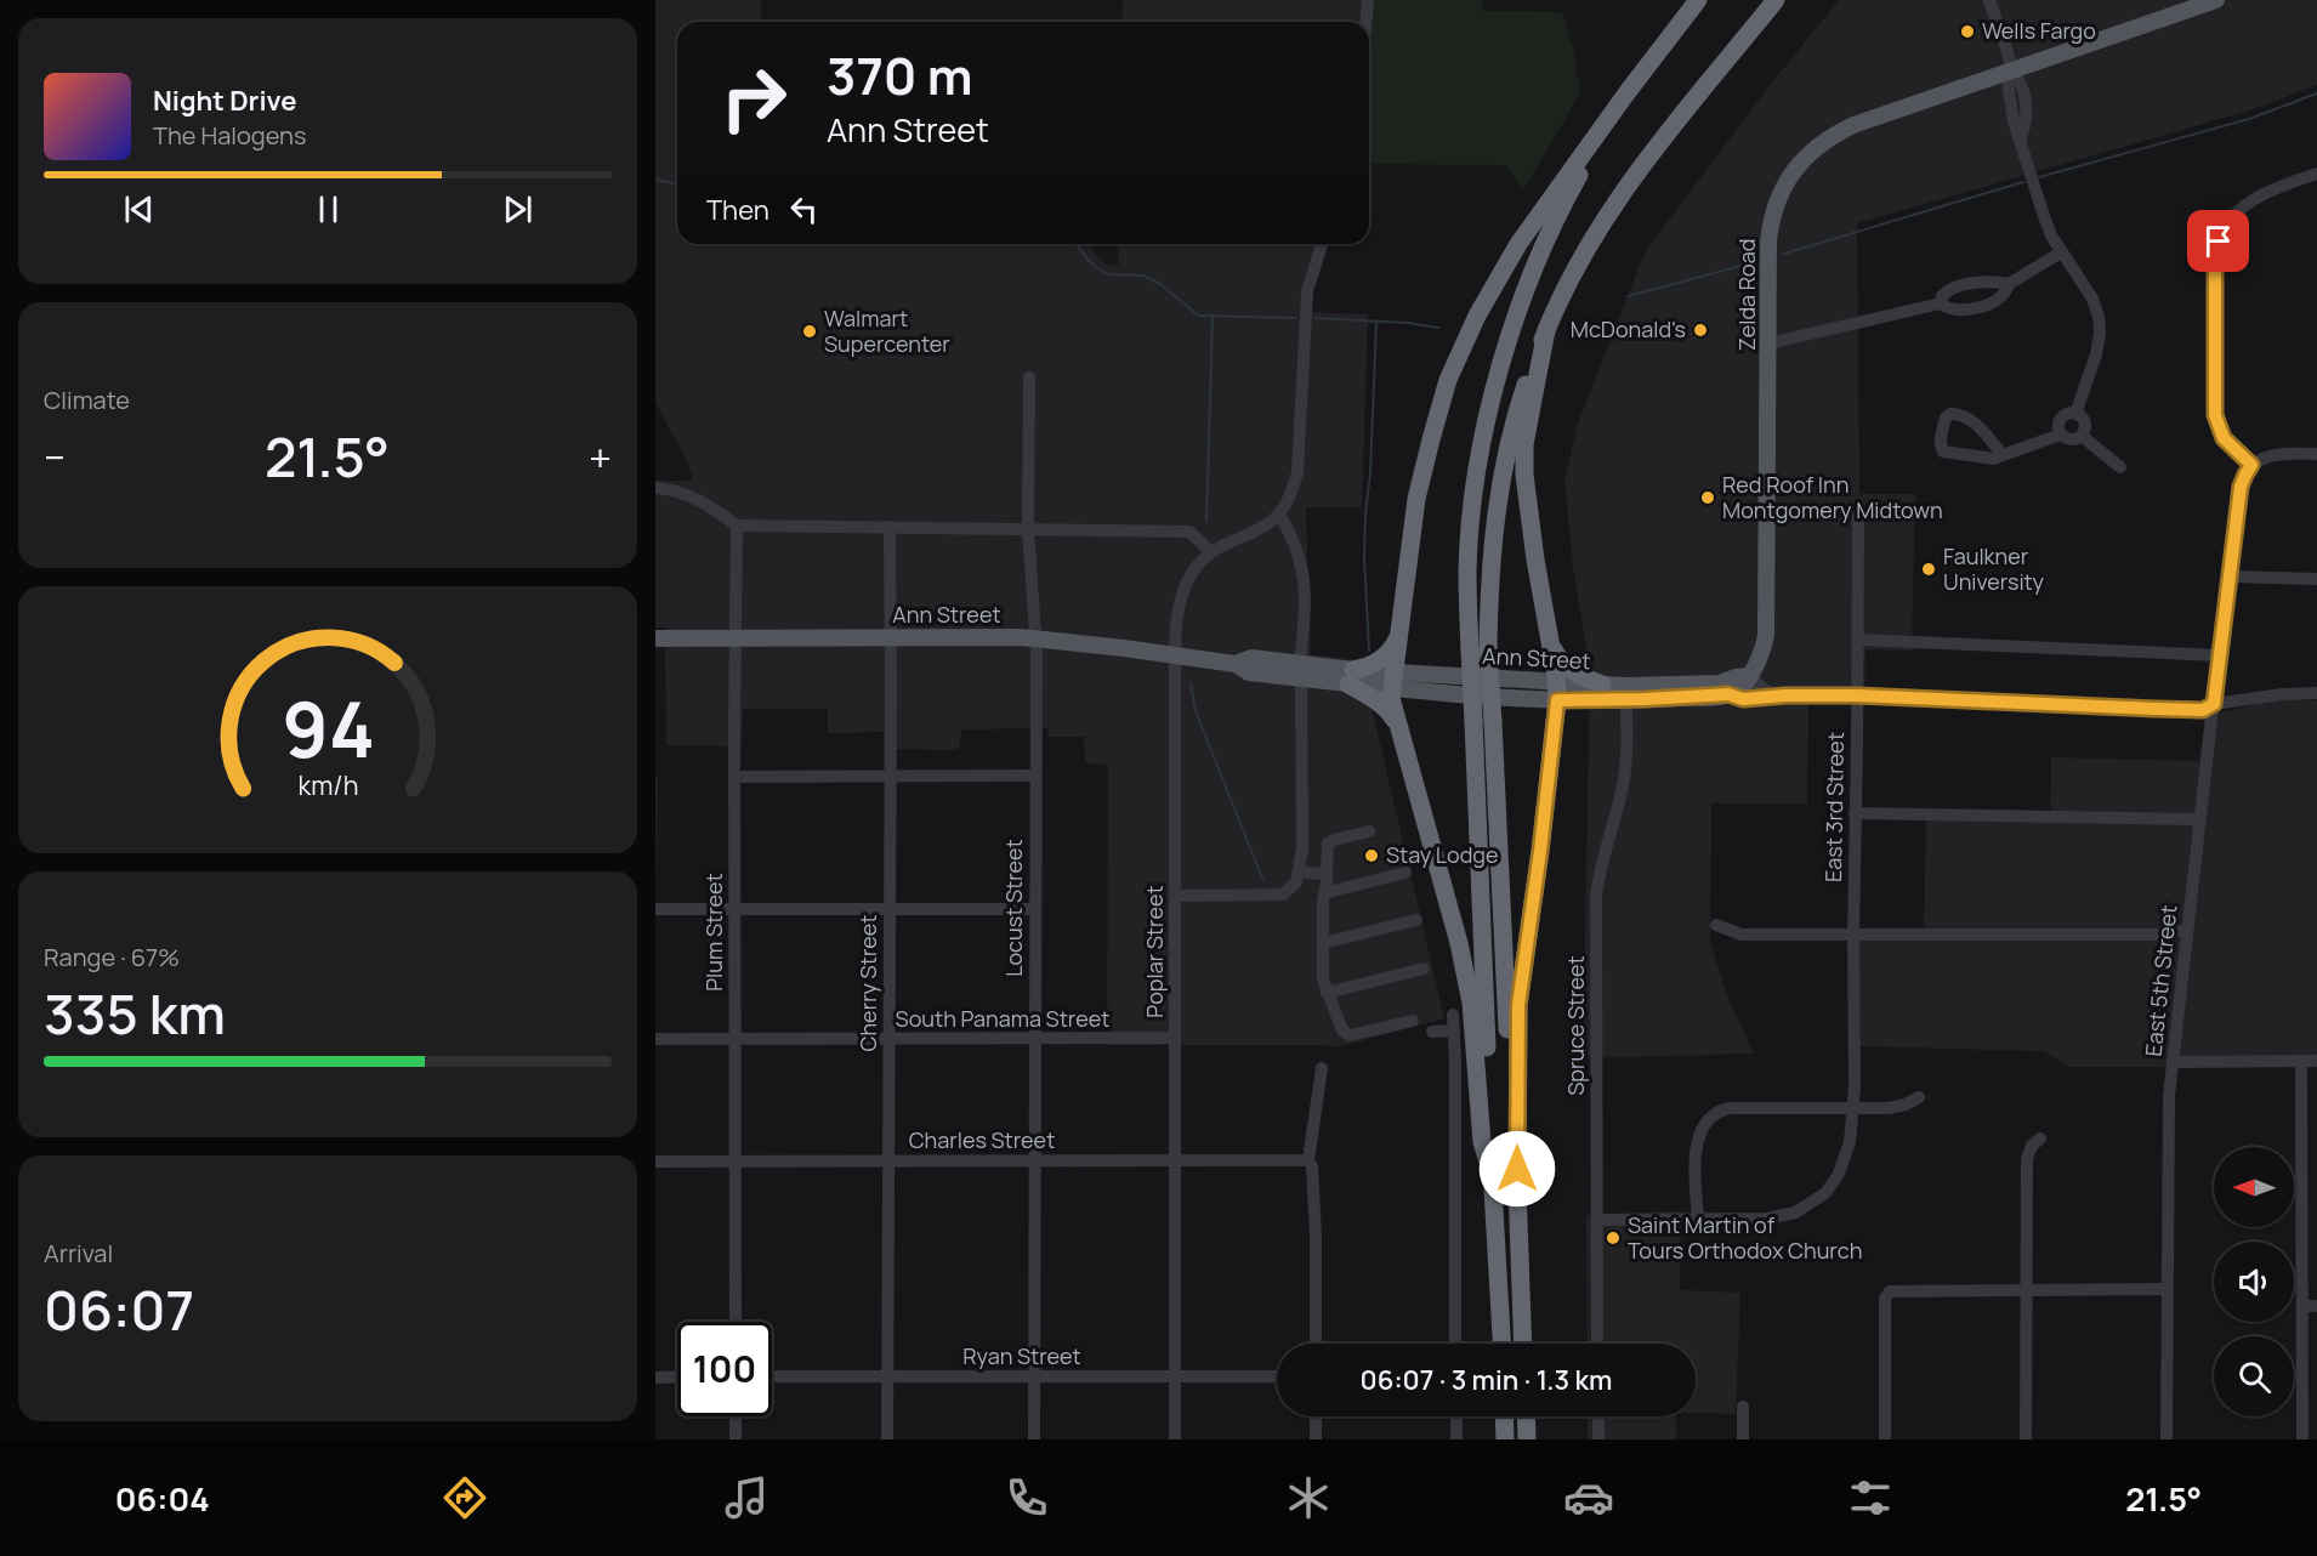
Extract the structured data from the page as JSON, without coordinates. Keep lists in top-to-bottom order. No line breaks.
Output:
{"streets":{"main road":["Zelda Road","Ann Street"],"street":["East 3rd Street","Locust Street","Plum Street","Poplar Street","East 5th Street","Cherry Street","South Panama Street","Spruce Street","Charles Street","Ryan Street"]},"crossings":[["Zelda Road","Ann Street"],["Ann Street","East 3rd Street"],["Ann Street","Locust Street"],["Ann Street","Plum Street"],["Ann Street","Poplar Street"],["Ann Street","East 5th Street"],["Ann Street","Cherry Street"],["Ann Street","Spruce Street"],["East 3rd Street","Spruce Street"],["Locust Street","South Panama Street"],["Locust Street","Charles Street"],["Locust Street","Ryan Street"],["Plum Street","South Panama Street"],["Plum Street","Charles Street"],["Poplar Street","South Panama Street"],["Poplar Street","Charles Street"],["Poplar Street","Ryan Street"],["Cherry Street","South Panama Street"],["Cherry Street","Charles Street"],["Cherry Street","Ryan Street"]],"places":["Wells Fargo","McDonald's","Walmart Supercenter","Red Roof Inn Montgomery Midtown","Faulkner University","Stay Lodge","Saint Martin of Tours Orthodox Church"],"north":"left","page":{"turn":["370 m","Ann Street"],"song":["Night Drive","The Halogens"],"then":"Then","tile":["Climate",["Range · 67%","335 km"],["Arrival","06:07"]],"heat":["−","21.5°","+"],"limit":"100","trip":"06:07 · 3 min · 1.3 km","tabs":["06:04","21.5°"],"gauge":["94","km/h"]}}
